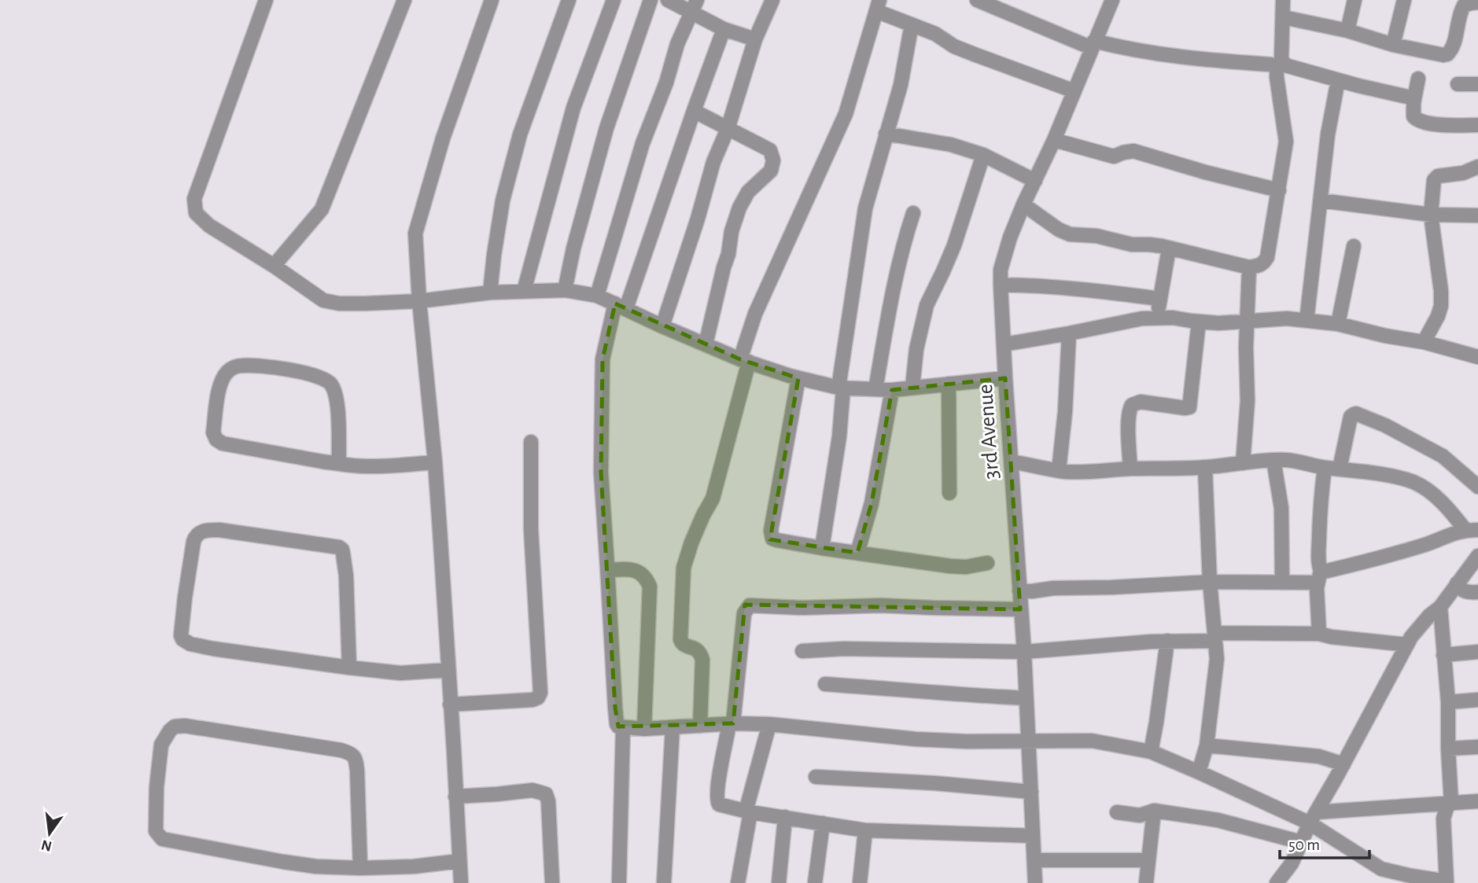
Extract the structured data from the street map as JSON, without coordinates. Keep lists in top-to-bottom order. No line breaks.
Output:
{"streets":{"street":["3rd Avenue"]},"scale_bar":"50 m","north":"bottom"}
